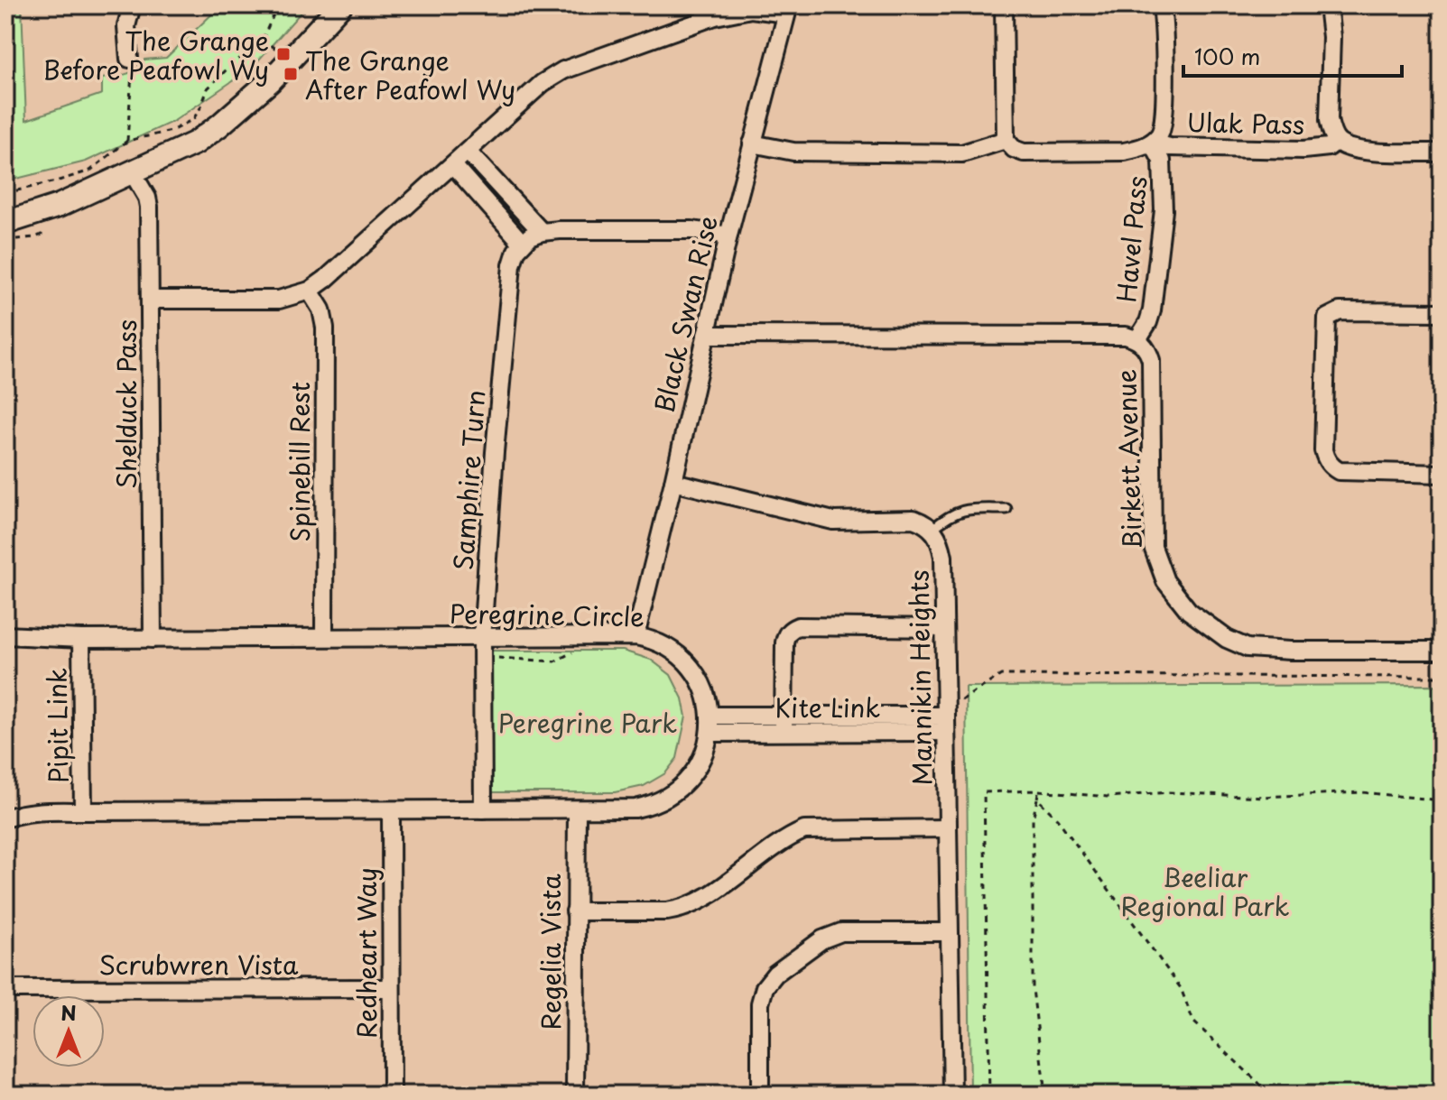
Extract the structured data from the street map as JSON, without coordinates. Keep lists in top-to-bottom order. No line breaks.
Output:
{"streets":{"street":["Ulak Pass","Havel Pass","Black Swan Rise","Shelduck Pass","Birkett Avenue","Spinebill Rest","Samphire Turn","Peregrine Circle","Mannikin Heights","Kite Link","Pipit Link","Regelia Vista","Redheart Way","Scrubwren Vista"]},"crossings":[["Ulak Pass","Havel Pass"],["Havel Pass","Birkett Avenue"],["Black Swan Rise","Birkett Avenue"],["Black Swan Rise","Peregrine Circle"],["Shelduck Pass","Peregrine Circle"],["Spinebill Rest","Peregrine Circle"],["Samphire Turn","Peregrine Circle"],["Peregrine Circle","Kite Link"],["Peregrine Circle","Pipit Link"],["Mannikin Heights","Kite Link"],["Redheart Way","Scrubwren Vista"]],"parks":["Peregrine Park","Beeliar Regional Park"],"places":{"transit":["The Grange Before Peafowl Wy","The Grange After Peafowl Wy"]},"scale_bar":"100 m","north":"top"}
